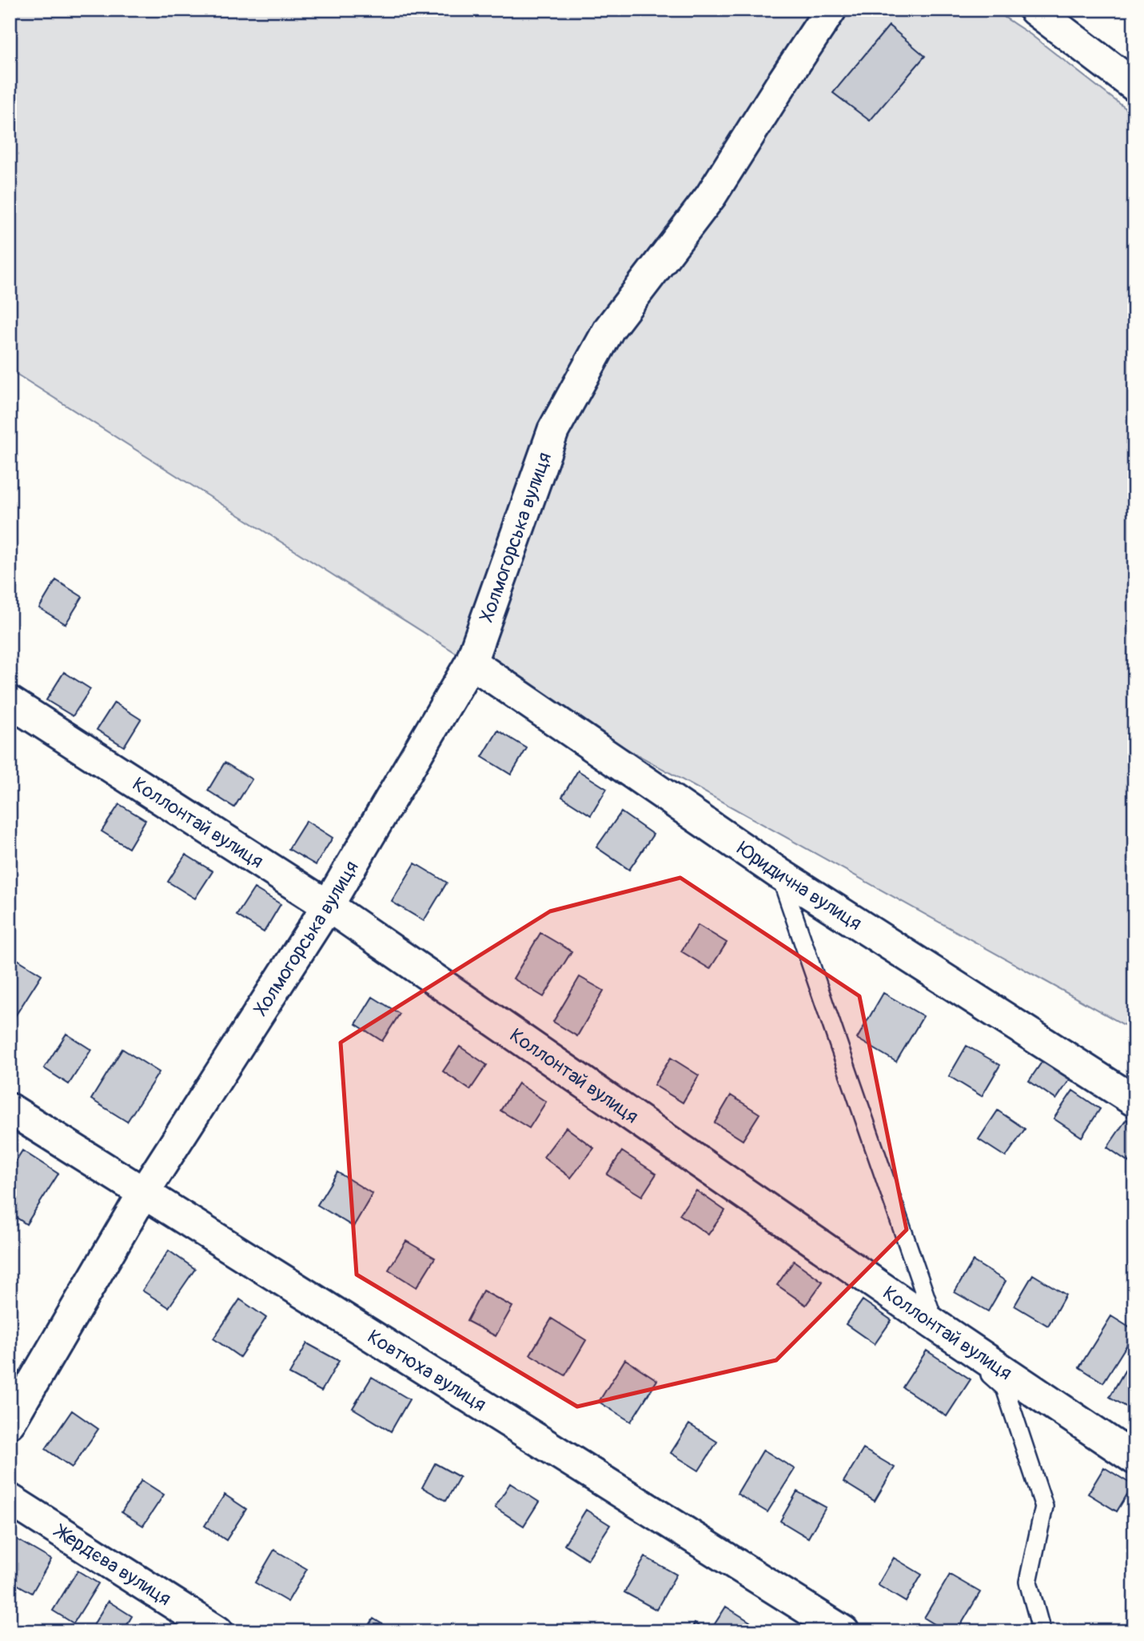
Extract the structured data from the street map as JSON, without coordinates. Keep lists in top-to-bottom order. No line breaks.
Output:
{"streets":{"street":["Холмогорська вулиця","Коллонтай вулиця","Юридична вулиця","Ковтюха вулиця","Жердєва вулиця"]},"crossings":[["Холмогорська вулиця","Коллонтай вулиця"],["Холмогорська вулиця","Юридична вулиця"],["Холмогорська вулиця","Ковтюха вулиця"]]}
